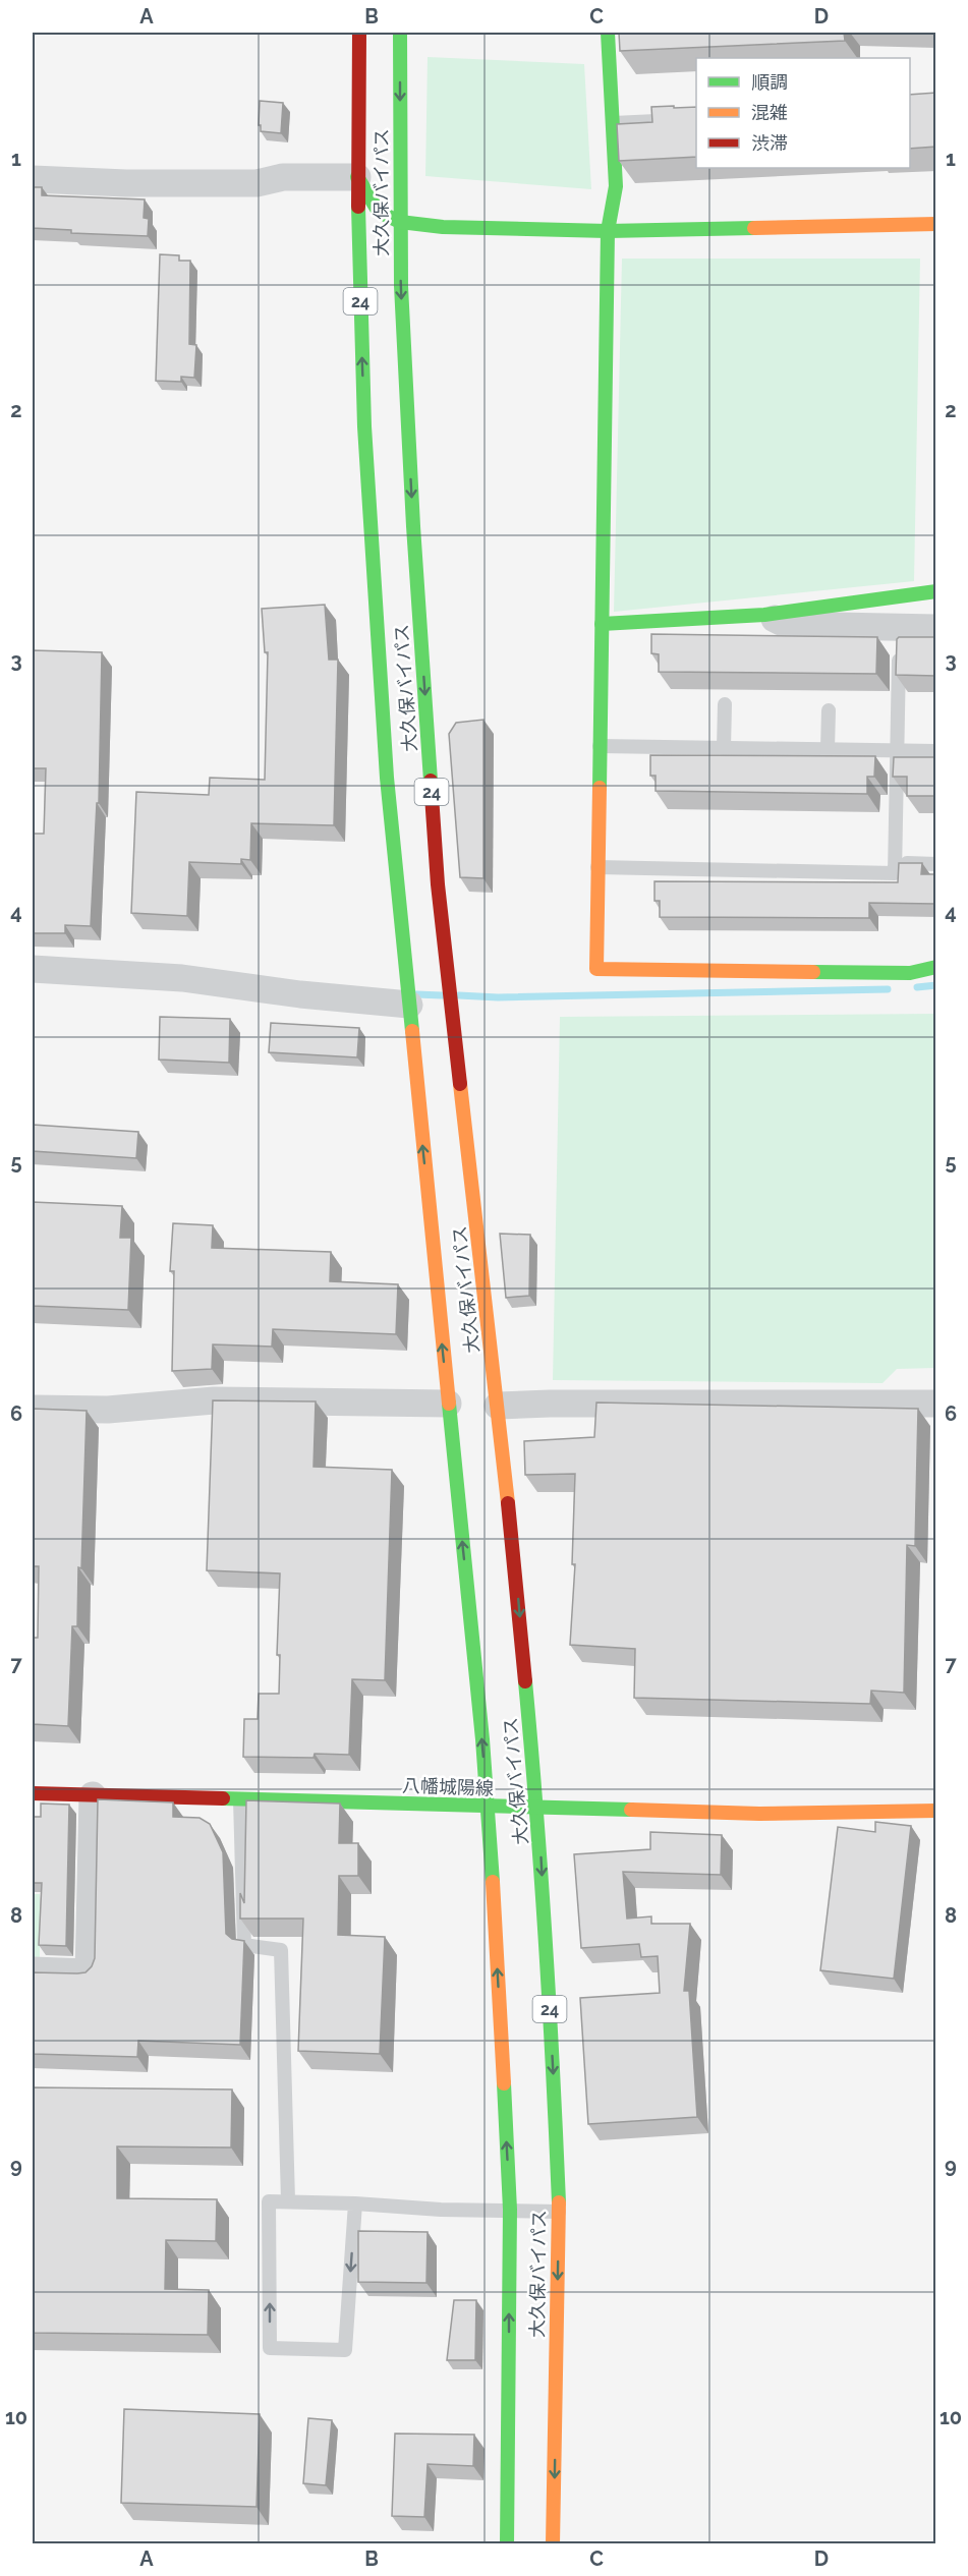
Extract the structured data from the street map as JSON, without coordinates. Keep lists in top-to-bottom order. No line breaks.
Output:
{"streets":{"main road":["大久保バイパス","24","八幡城陽線"]},"crossings":[["大久保バイパス","八幡城陽線"]],"legend":["順調","混雑","渋滞"],"grid":{"columns":["A","B","C","D"],"rows":["1","2","3","4","5","6","7","8","9","10"]}}
